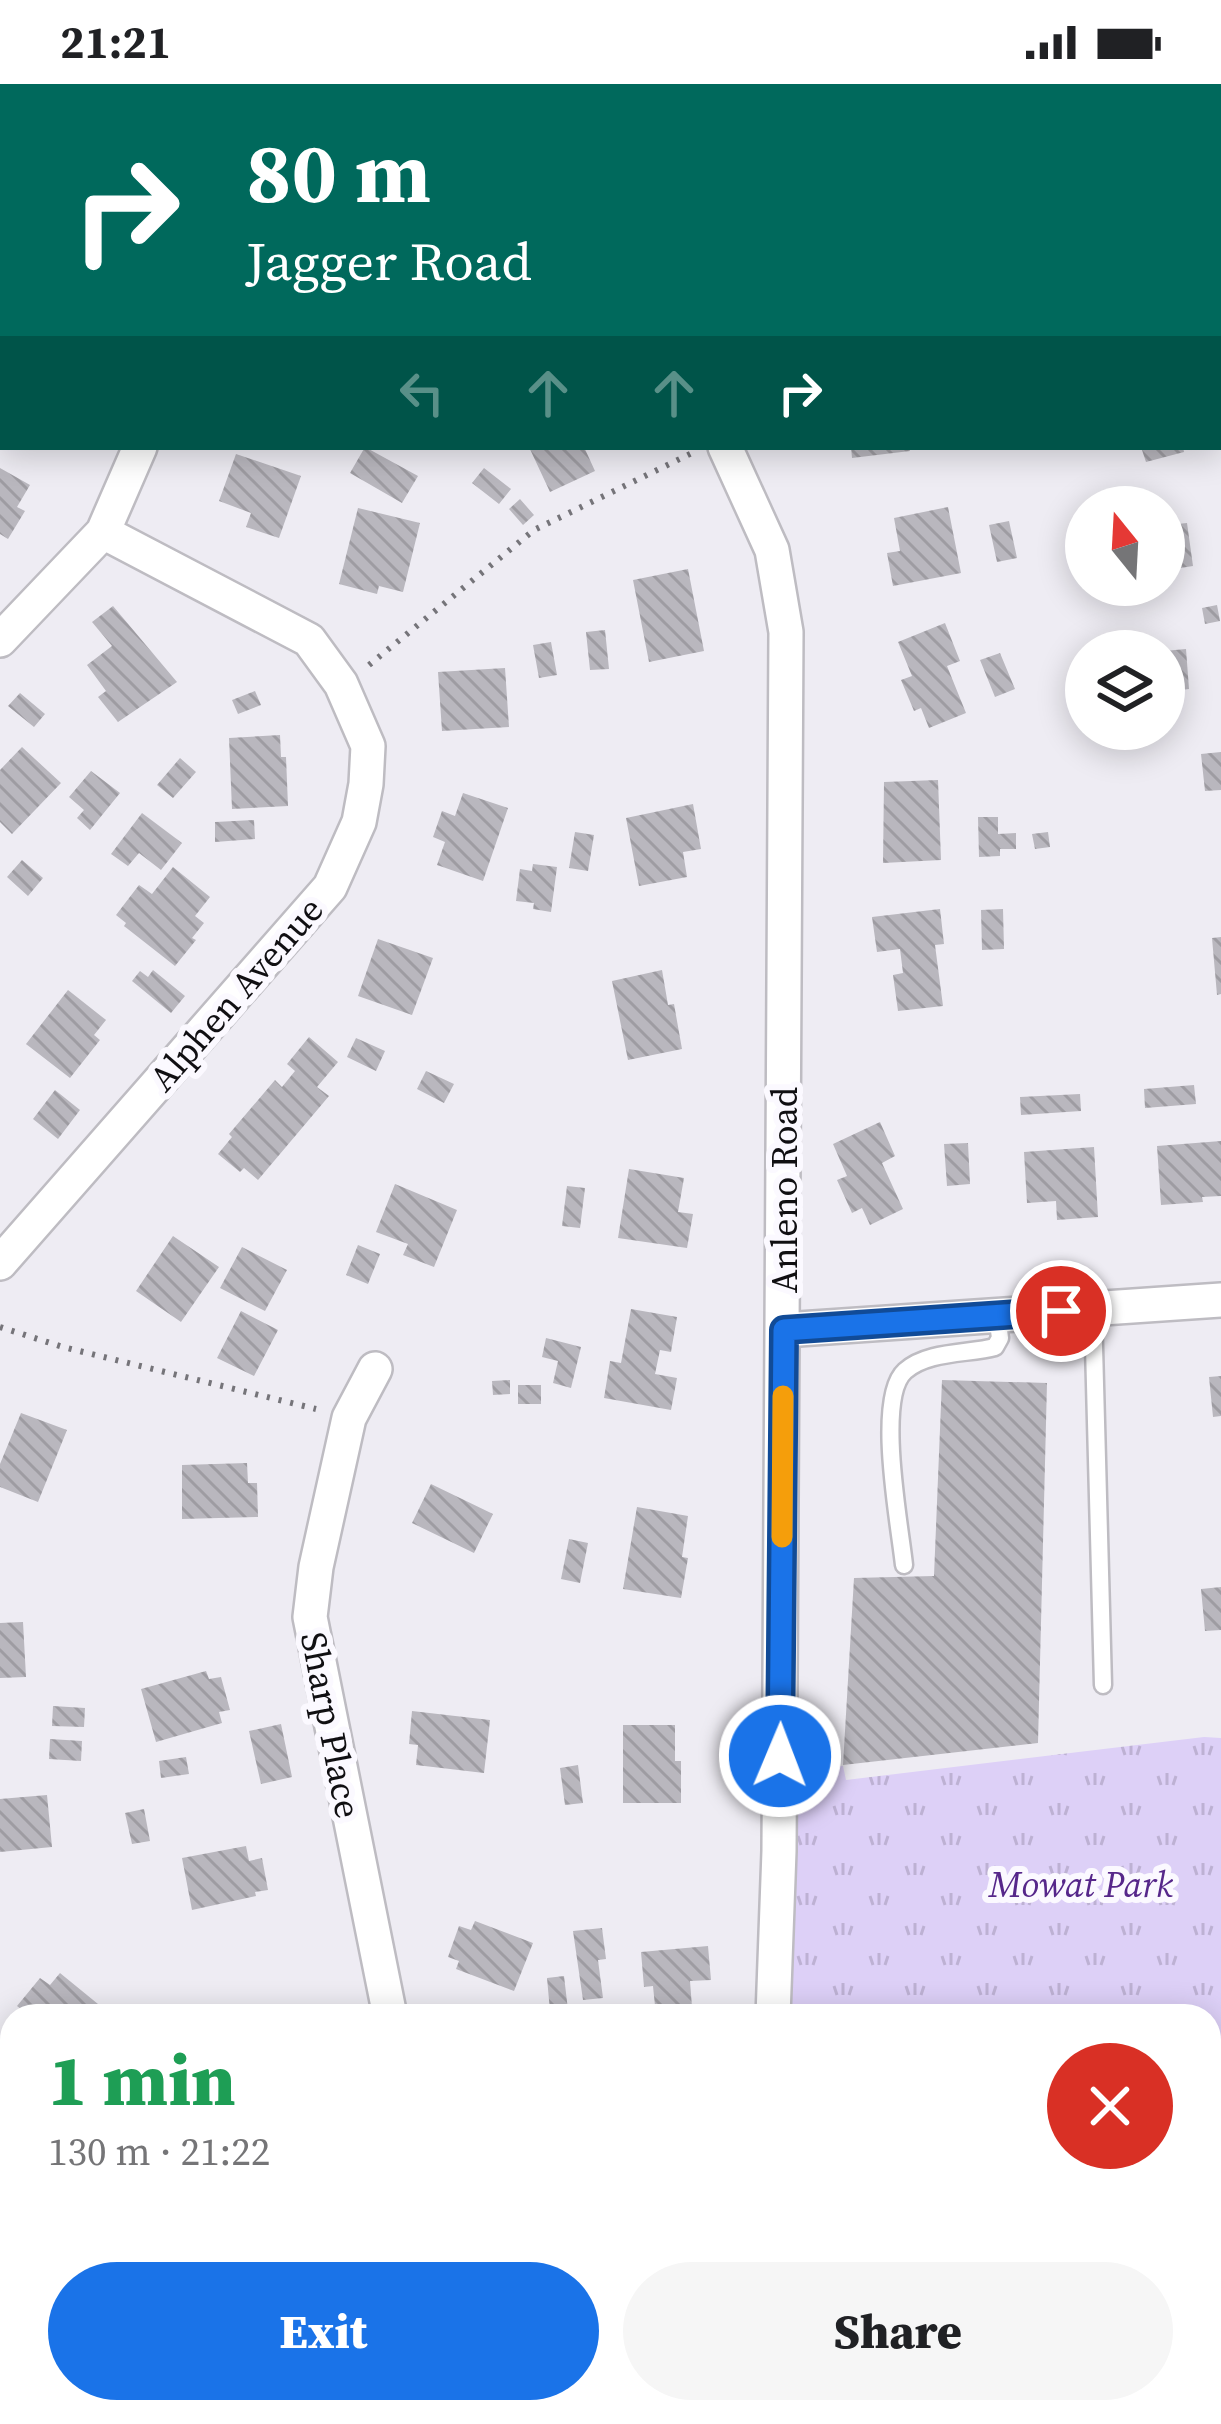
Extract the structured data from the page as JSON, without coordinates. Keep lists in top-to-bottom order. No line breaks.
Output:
{"streets":{"street":["Alphen Avenue","Anleno Road","Sharp Place"]},"parks":["Mowat Park"],"north":"top","page":{"status":"21:21","turn":["80 m","Jagger Road"],"heading":["1 min","130 m · 21:22"],"buttons":["Exit","Share"]}}
